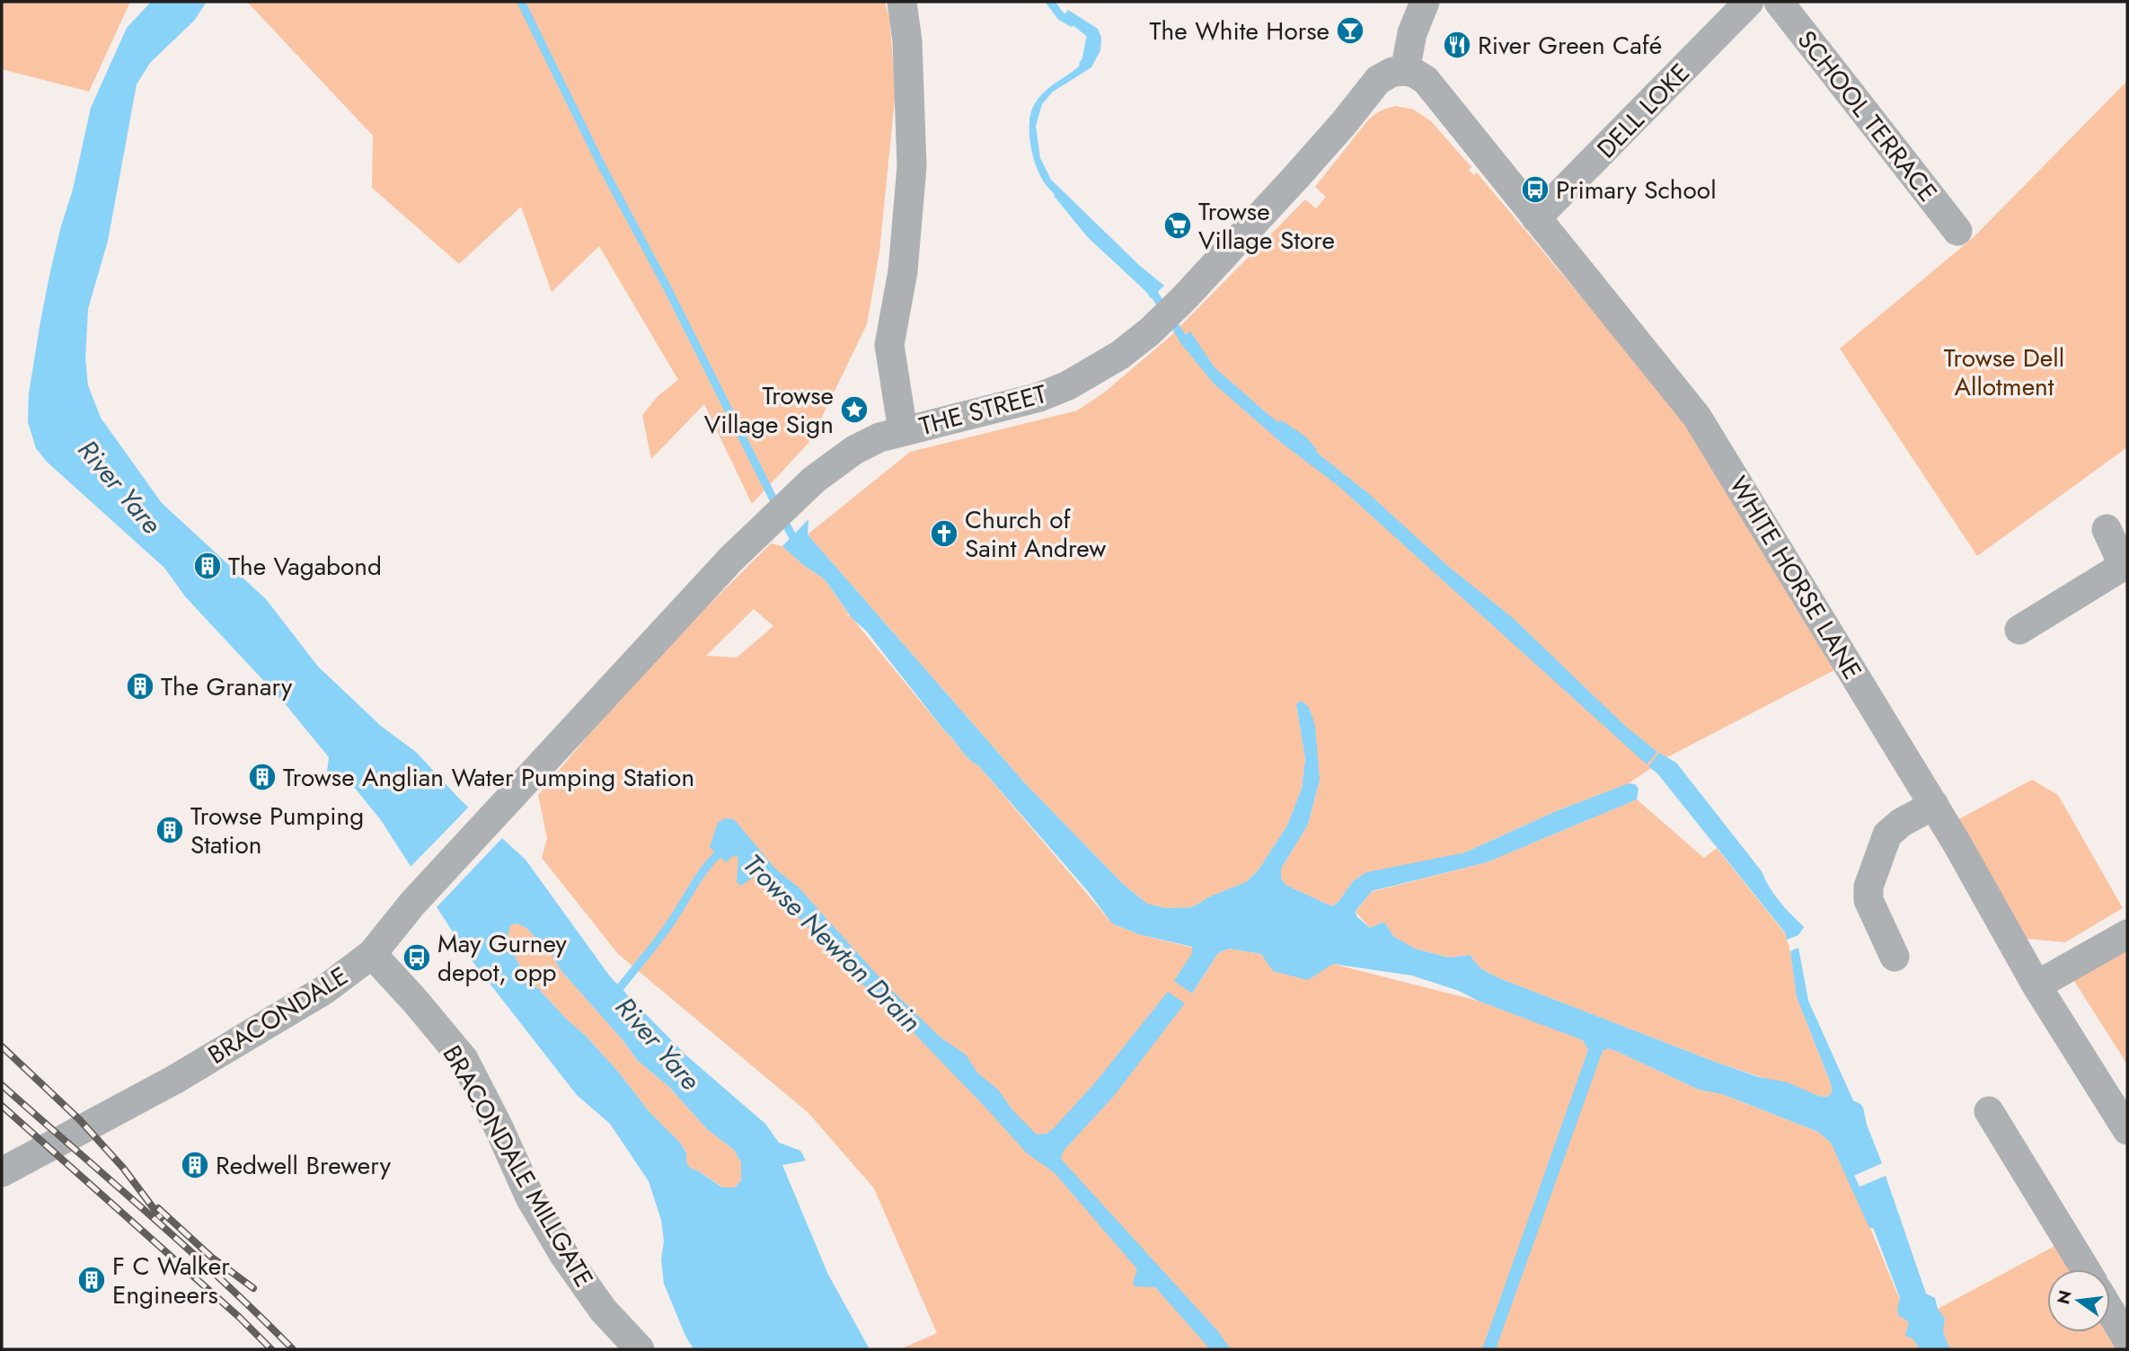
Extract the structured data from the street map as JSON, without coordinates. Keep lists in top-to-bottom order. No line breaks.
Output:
{"streets":{"street":["DELL LOKE","SCHOOL TERRACE","THE STREET","WHITE HORSE LANE","BRACONDALE","BRACONDALE MILLGATE"]},"crossings":[["DELL LOKE","WHITE HORSE LANE"],["THE STREET","WHITE HORSE LANE"],["THE STREET","BRACONDALE"],["BRACONDALE","BRACONDALE MILLGATE"]],"water":["River Yare","Trowse Newton Drain"],"parks":["Trowse Dell Allotment"],"places":{"bar":["The White Horse"],"restaurant":["River Green Café"],"bus stop":["Primary School","May Gurney depot, opp"],"supermarket":["Trowse Village Store"],"place":["Trowse Village Sign"],"church":["Church of Saint Andrew"],"building":["The Vagabond","The Granary","Trowse Anglian Water Pumping Station","Trowse Pumping Station","Redwell Brewery","F C Walker Engineers"]},"north":"left"}
